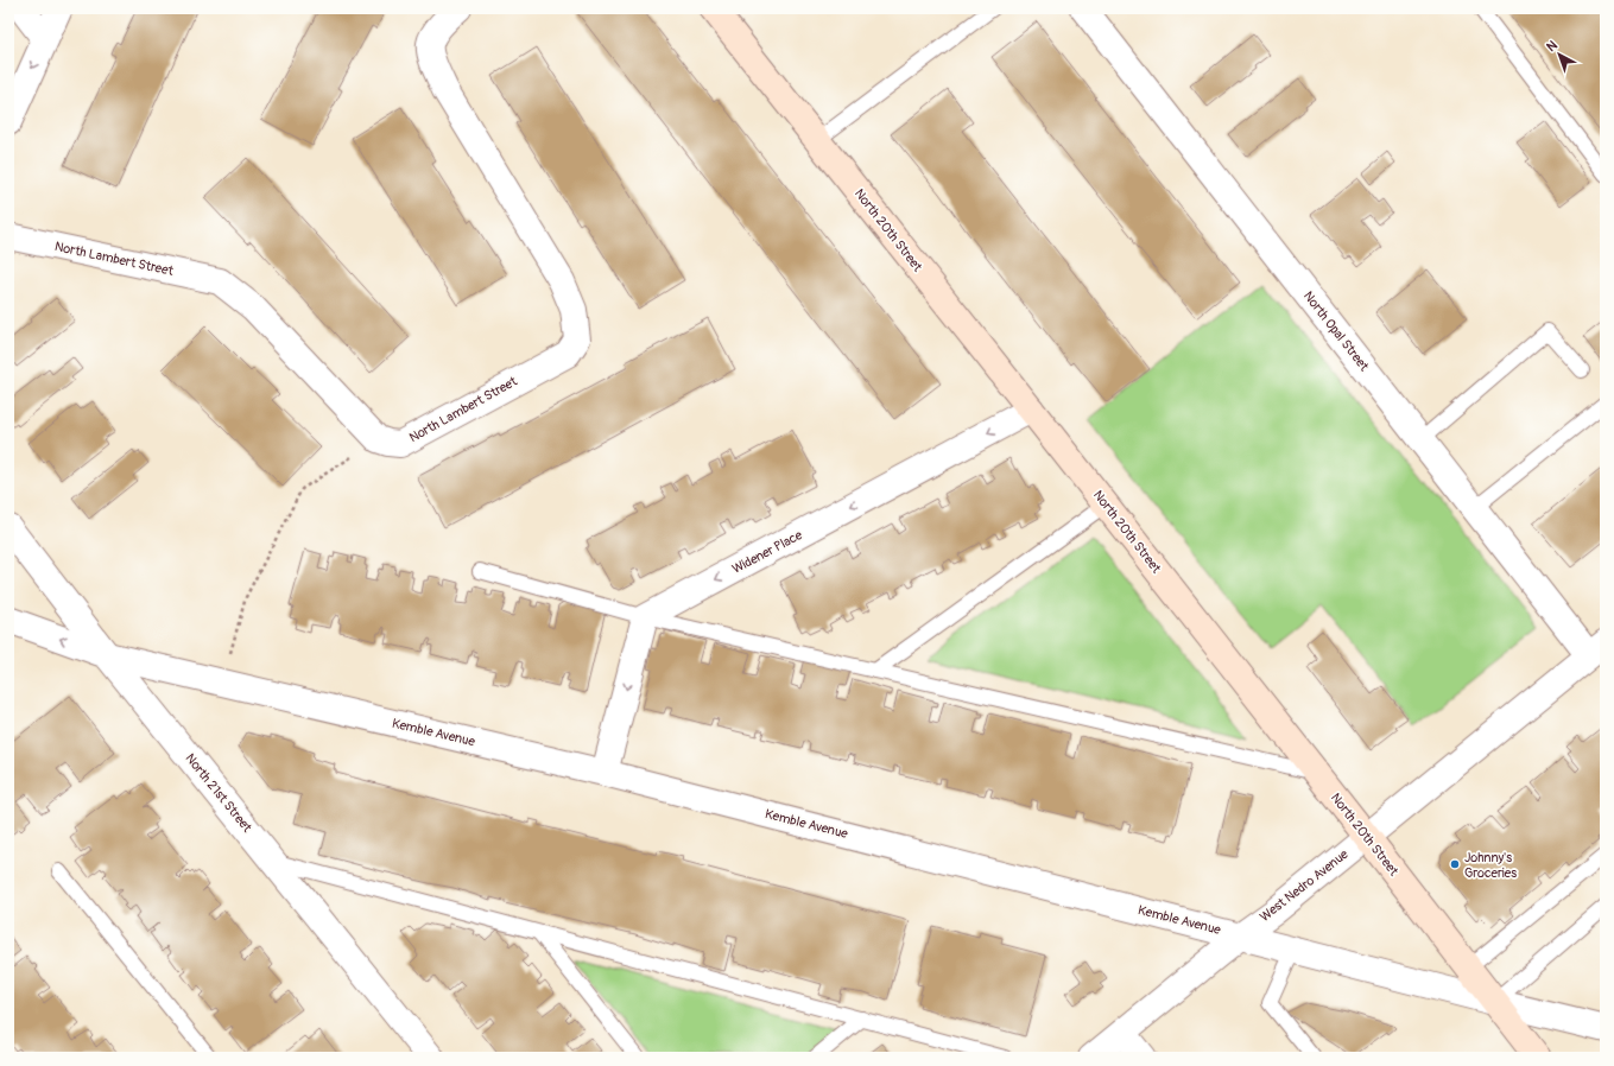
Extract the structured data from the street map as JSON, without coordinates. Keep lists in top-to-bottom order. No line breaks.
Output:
{"streets":{"street":["North 20th Street","North Lambert Street","North Opal Street","Widener Place","Kemble Avenue","North 21st Street","West Nedro Avenue"]},"crossings":[["North 20th Street","Widener Place"],["North 20th Street","Kemble Avenue"],["North 20th Street","West Nedro Avenue"],["North Opal Street","West Nedro Avenue"],["Kemble Avenue","North 21st Street"],["Kemble Avenue","West Nedro Avenue"]],"one_way":["Widener Place"],"places":["Johnny's Groceries"],"north":"top left"}
